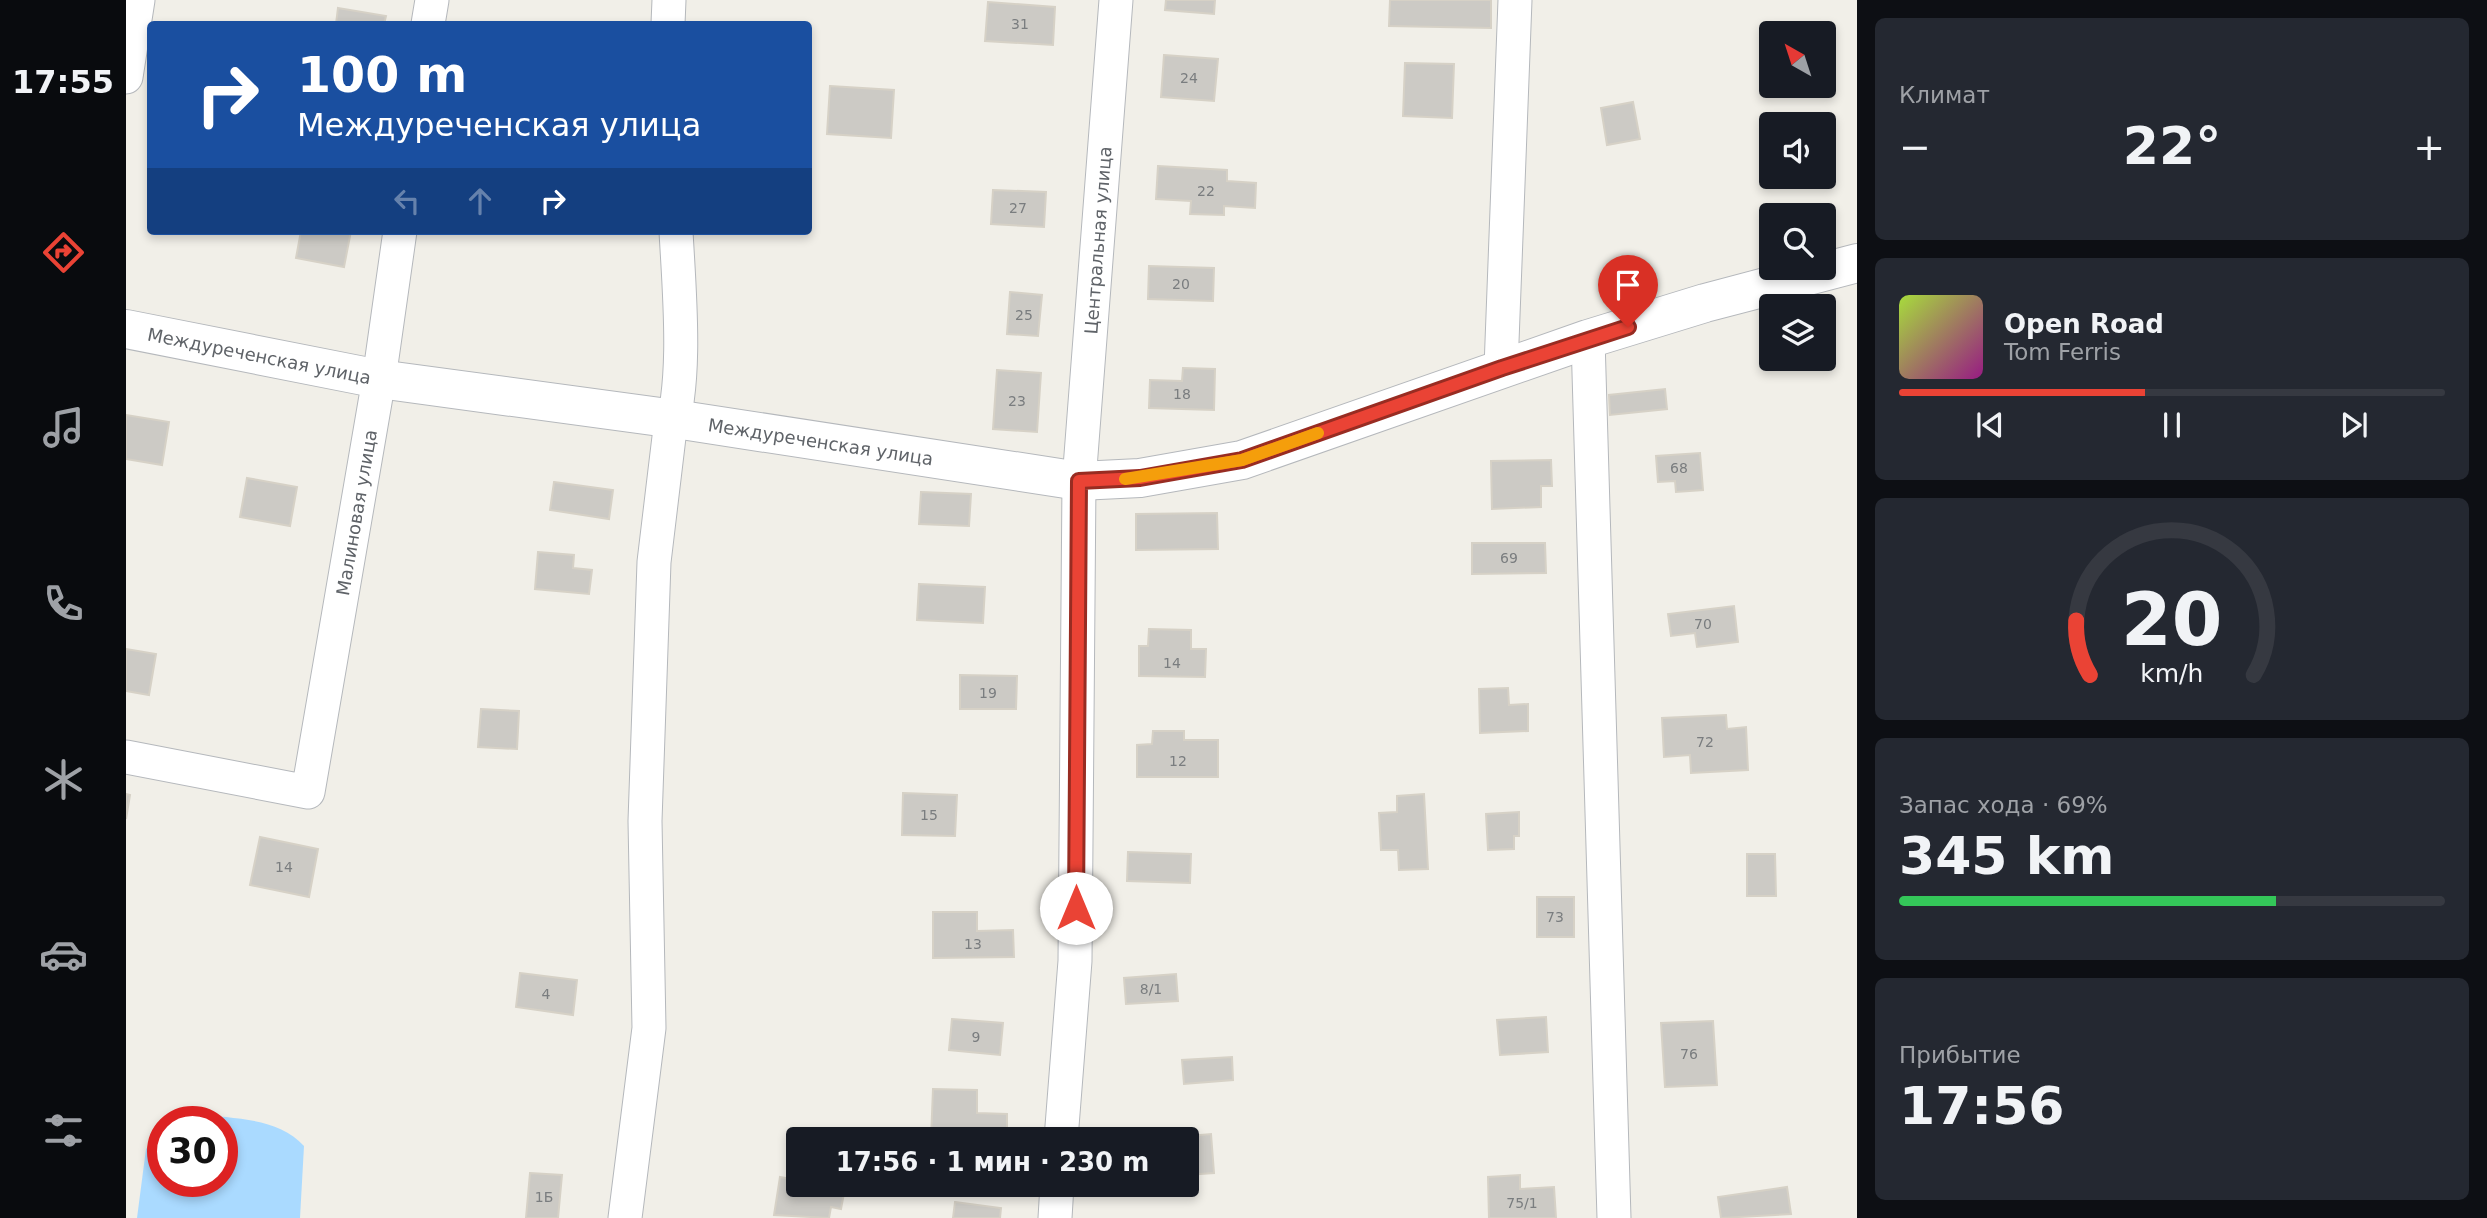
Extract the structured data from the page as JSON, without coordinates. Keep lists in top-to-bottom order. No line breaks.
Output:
{"streets":{"street":["Центральная улица","Междуреченская улица","Малиновая улица"]},"crossings":[["Центральная улица","Междуреченская улица"],["Междуреченская улица","Малиновая улица"]],"house_numbers":["31","24","22","27","20","25","18","23","68","69","70","14","19","72","12","15","14","73","13","8/1","4","9","76","1Б","75/1"],"north":"top left","page":{"tabs":"17:55","tile":["Климат",["Запас хода · 69%","345 km"],["Прибытие","17:56"]],"turn":["100 m","Междуреченская улица"],"heat":["−","22°","+"],"song":["Open Road","Tom Ferris"],"limit":"30","trip":"17:56 · 1 мин · 230 m","gauge":["20","km/h"]}}
